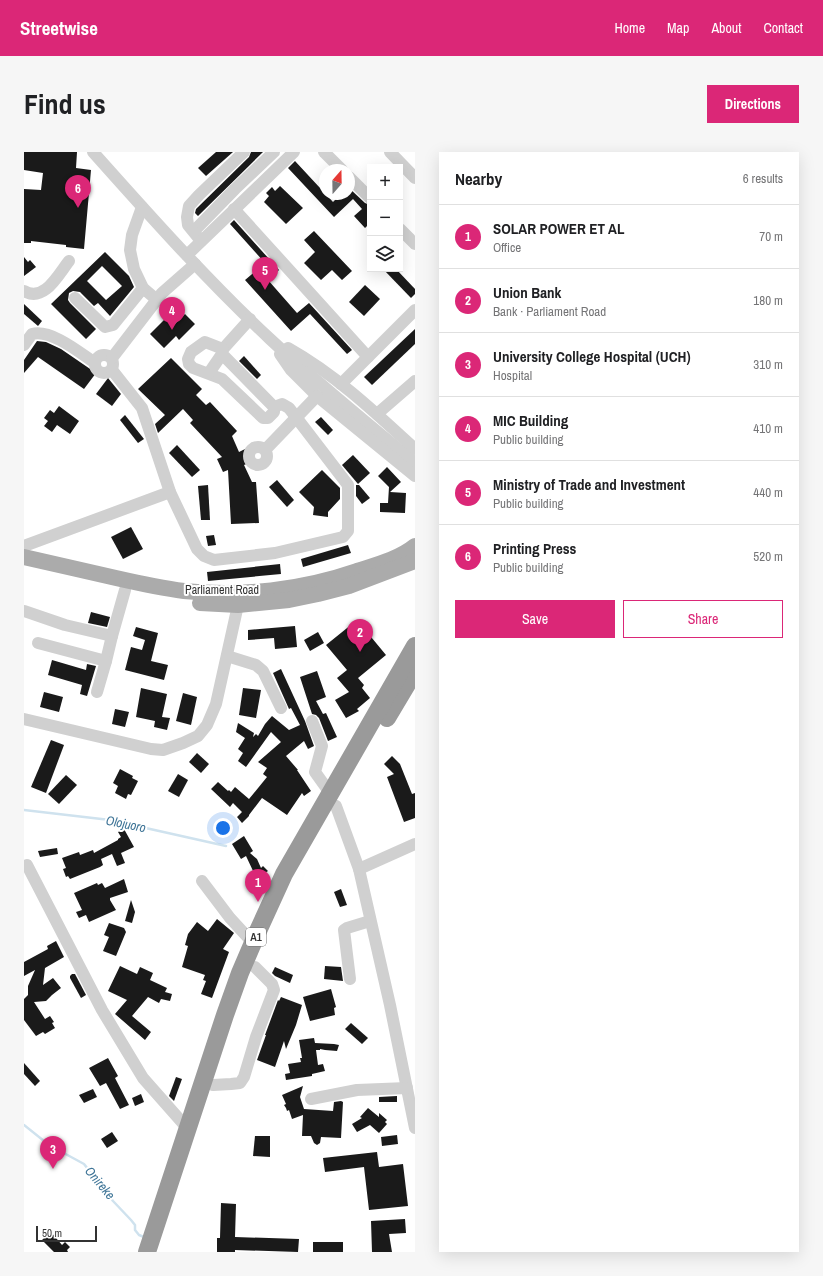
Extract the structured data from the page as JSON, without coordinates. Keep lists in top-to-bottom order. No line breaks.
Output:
{"streets":{"highway":["A1"],"main road":["Parliament Road"]},"water":["Olojuoro","Onireke"],"scale_bar":"50 m","north":"top","page":{"header":"Streetwise","nav":["Home","Map","About","Contact"],"title":"Find us","buttons":["Directions",["Save","Share"]],"heading":["Nearby","6 results"],"map_buttons":["+","−"],"pins":["6","5","4","2","1","3"],"list":[{"mark":"1","name":"SOLAR POWER ET AL","note":"Office","value":"70 m"},{"mark":"2","name":"Union Bank","note":"Bank · Parliament Road","value":"180 m"},{"mark":"3","name":"University College Hospital (UCH)","note":"Hospital","value":"310 m"},{"mark":"4","name":"MIC Building","note":"Public building","value":"410 m"},{"mark":"5","name":"Ministry of Trade and Investment","note":"Public building","value":"440 m"},{"mark":"6","name":"Printing Press","note":"Public building","value":"520 m"}],"scale":"50 m"}}
